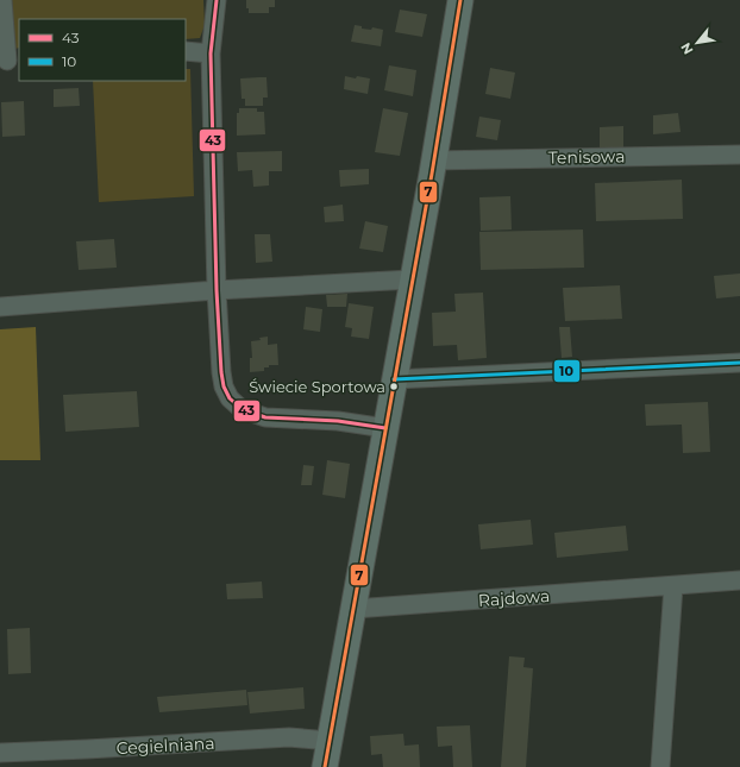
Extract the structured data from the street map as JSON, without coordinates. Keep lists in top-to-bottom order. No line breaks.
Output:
{"streets":{"street":["Tenisowa","Rajdowa","Cegielniana"]},"places":["Świecie Sportowa"],"lines":["transit line 43","transit line 7","transit line 10"],"legend":["43","10"],"north":"bottom left"}
